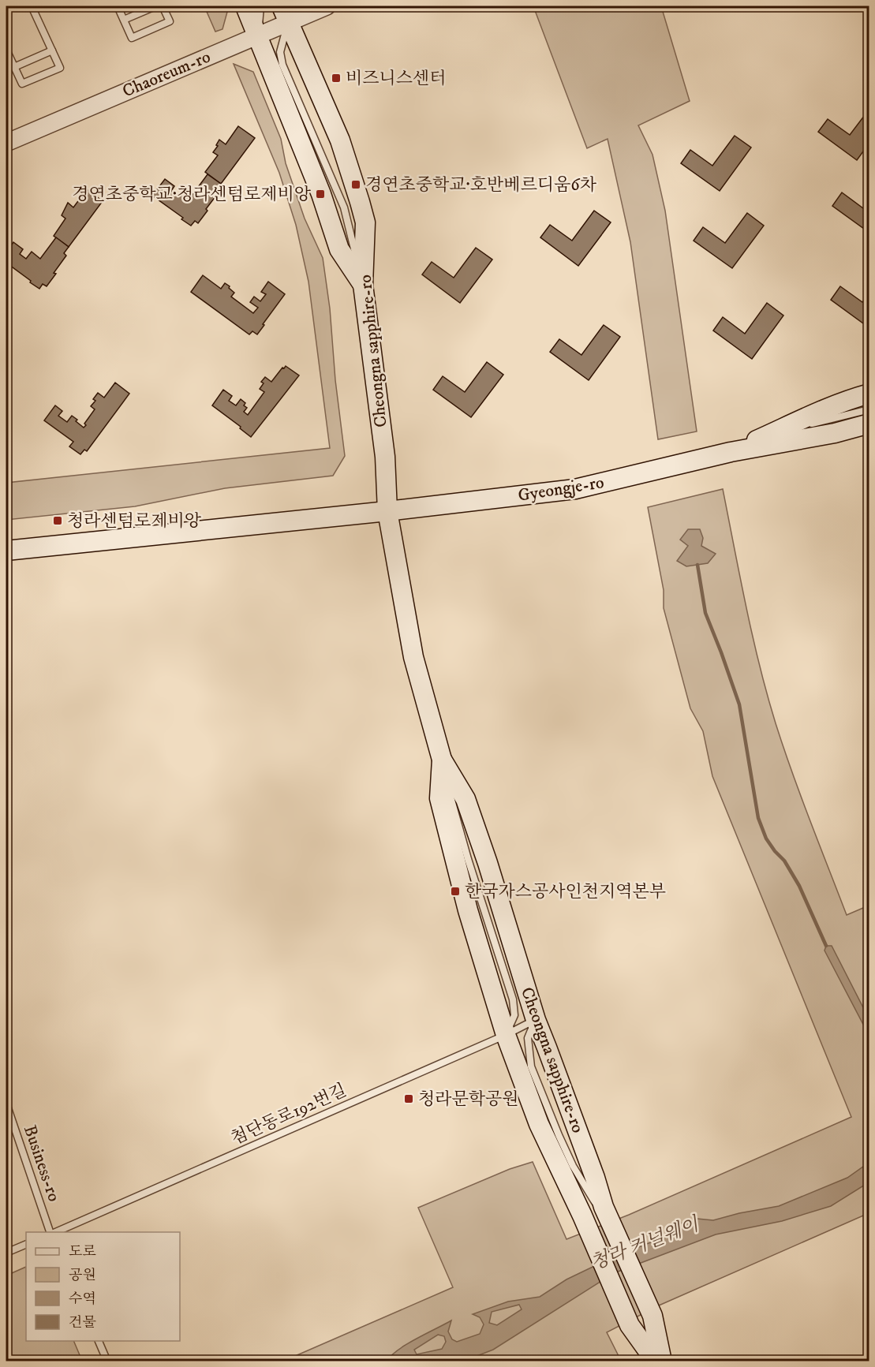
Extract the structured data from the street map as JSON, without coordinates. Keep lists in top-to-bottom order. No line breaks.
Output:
{"streets":{"main road":["Cheongna sapphire-ro","Gyeongje-ro"],"street":["Chaoreum-ro"],"lane":["첨단동로192번길","Business-ro"]},"crossings":[["Chaoreum-ro","Cheongna sapphire-ro"],["Cheongna sapphire-ro","Gyeongje-ro"],["Cheongna sapphire-ro","첨단동로192번길"]],"water":["청라 커널웨이"],"places":{"transit":["비즈니스센터","경연초중학교·호반베르디움6차","경연초중학교·청라센텀로제비앙","청라센텀로제비앙","한국가스공사인천지역본부","청라문학공원"]},"legend":["도로","공원","수역","건물"]}
